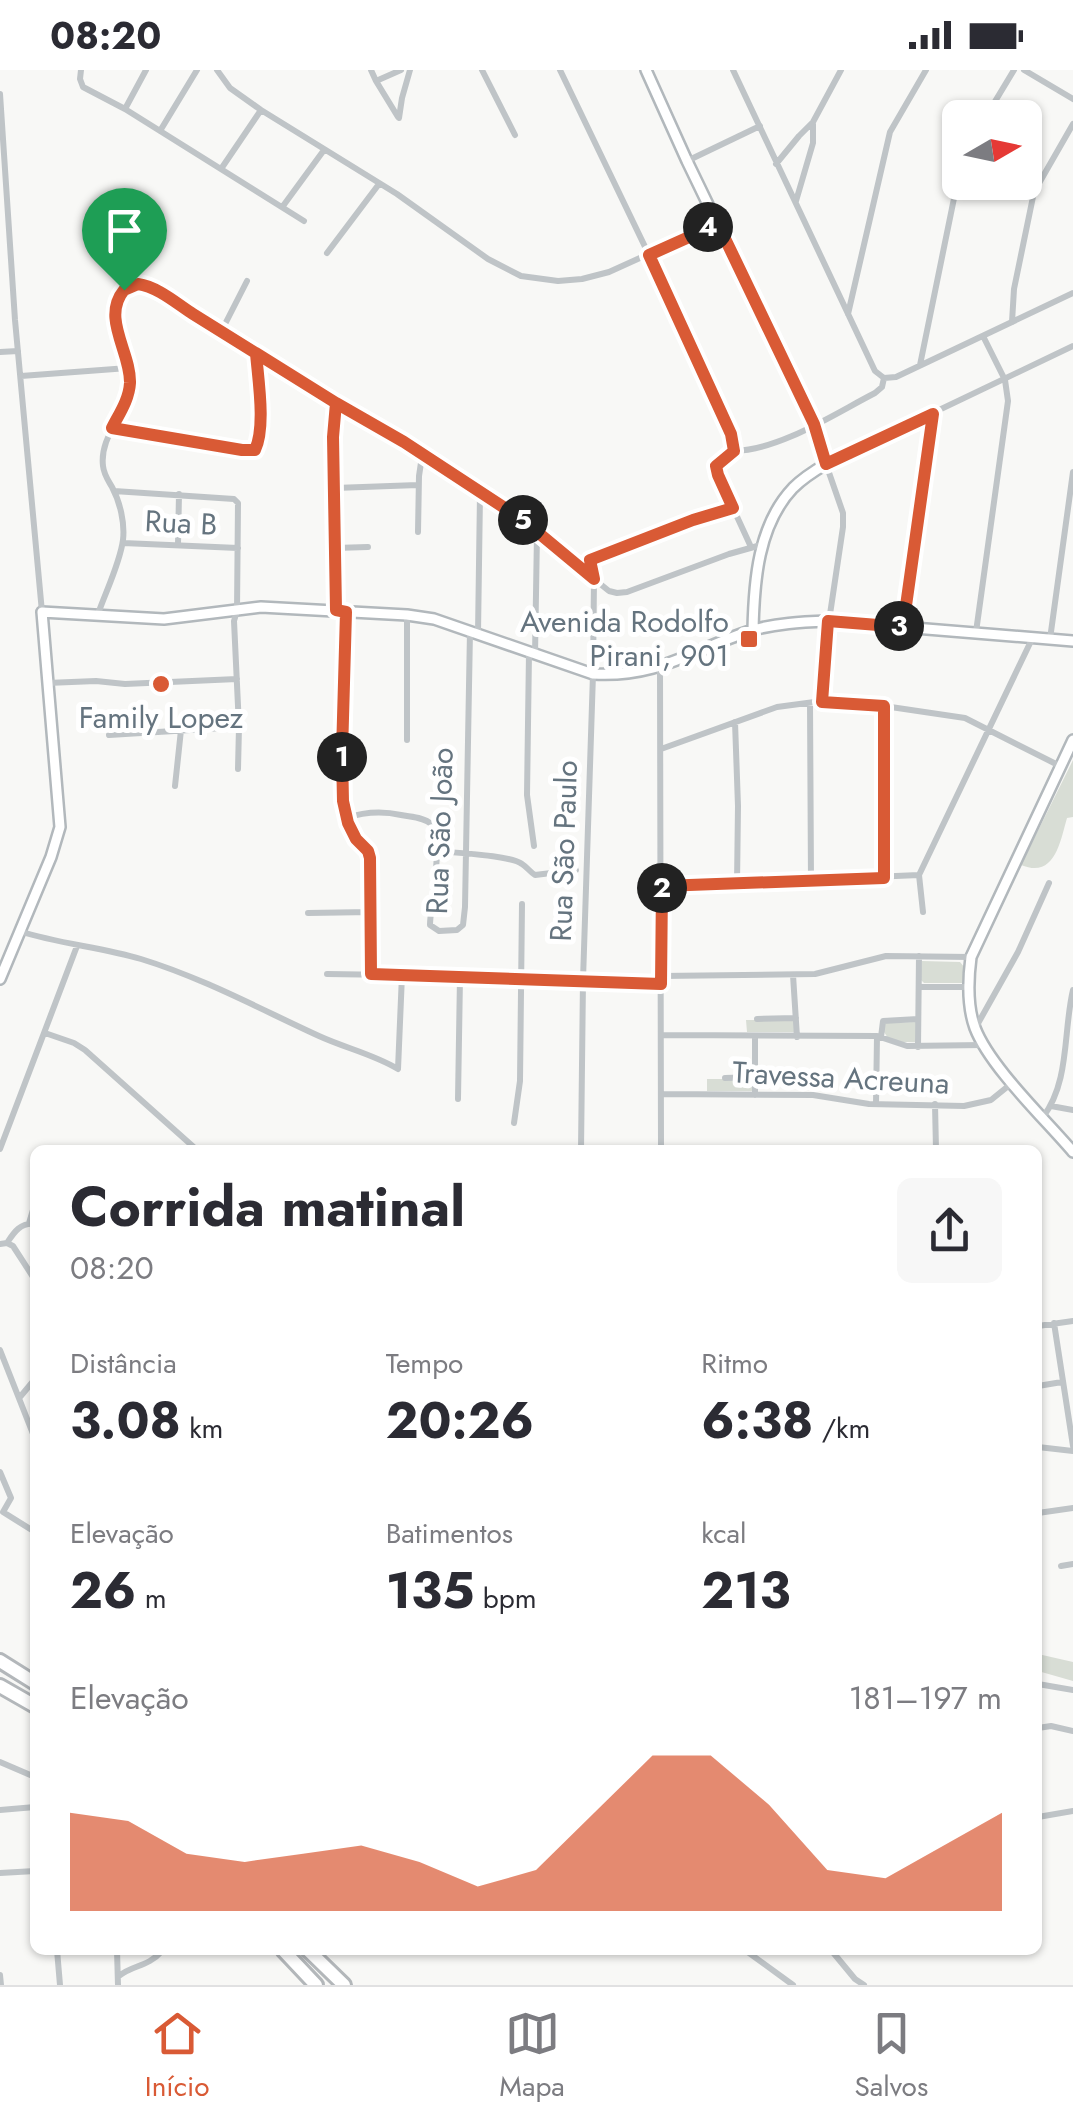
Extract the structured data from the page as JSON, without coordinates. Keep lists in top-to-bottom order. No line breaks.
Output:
{"streets":{"street":["Rua B","Rua São João","Rua São Paulo","Travessa Acreuna"]},"places":{"transit":["Avenida Rodolfo Pirani, 901"],"other":["Family Lopez"]},"north":"right","page":{"status":"08:20","pins":["4","5","3","1","2"],"heading":["Corrida matinal","08:20"],"stats":[["Distância","3.08 km"],["Tempo","20:26"],["Ritmo","6:38 /km"],["Elevação","26 m"],["Batimentos","135 bpm"],["kcal","213"]],"chart":["Elevação","181–197 m"],"tabs":["Início","Mapa","Salvos"]}}
